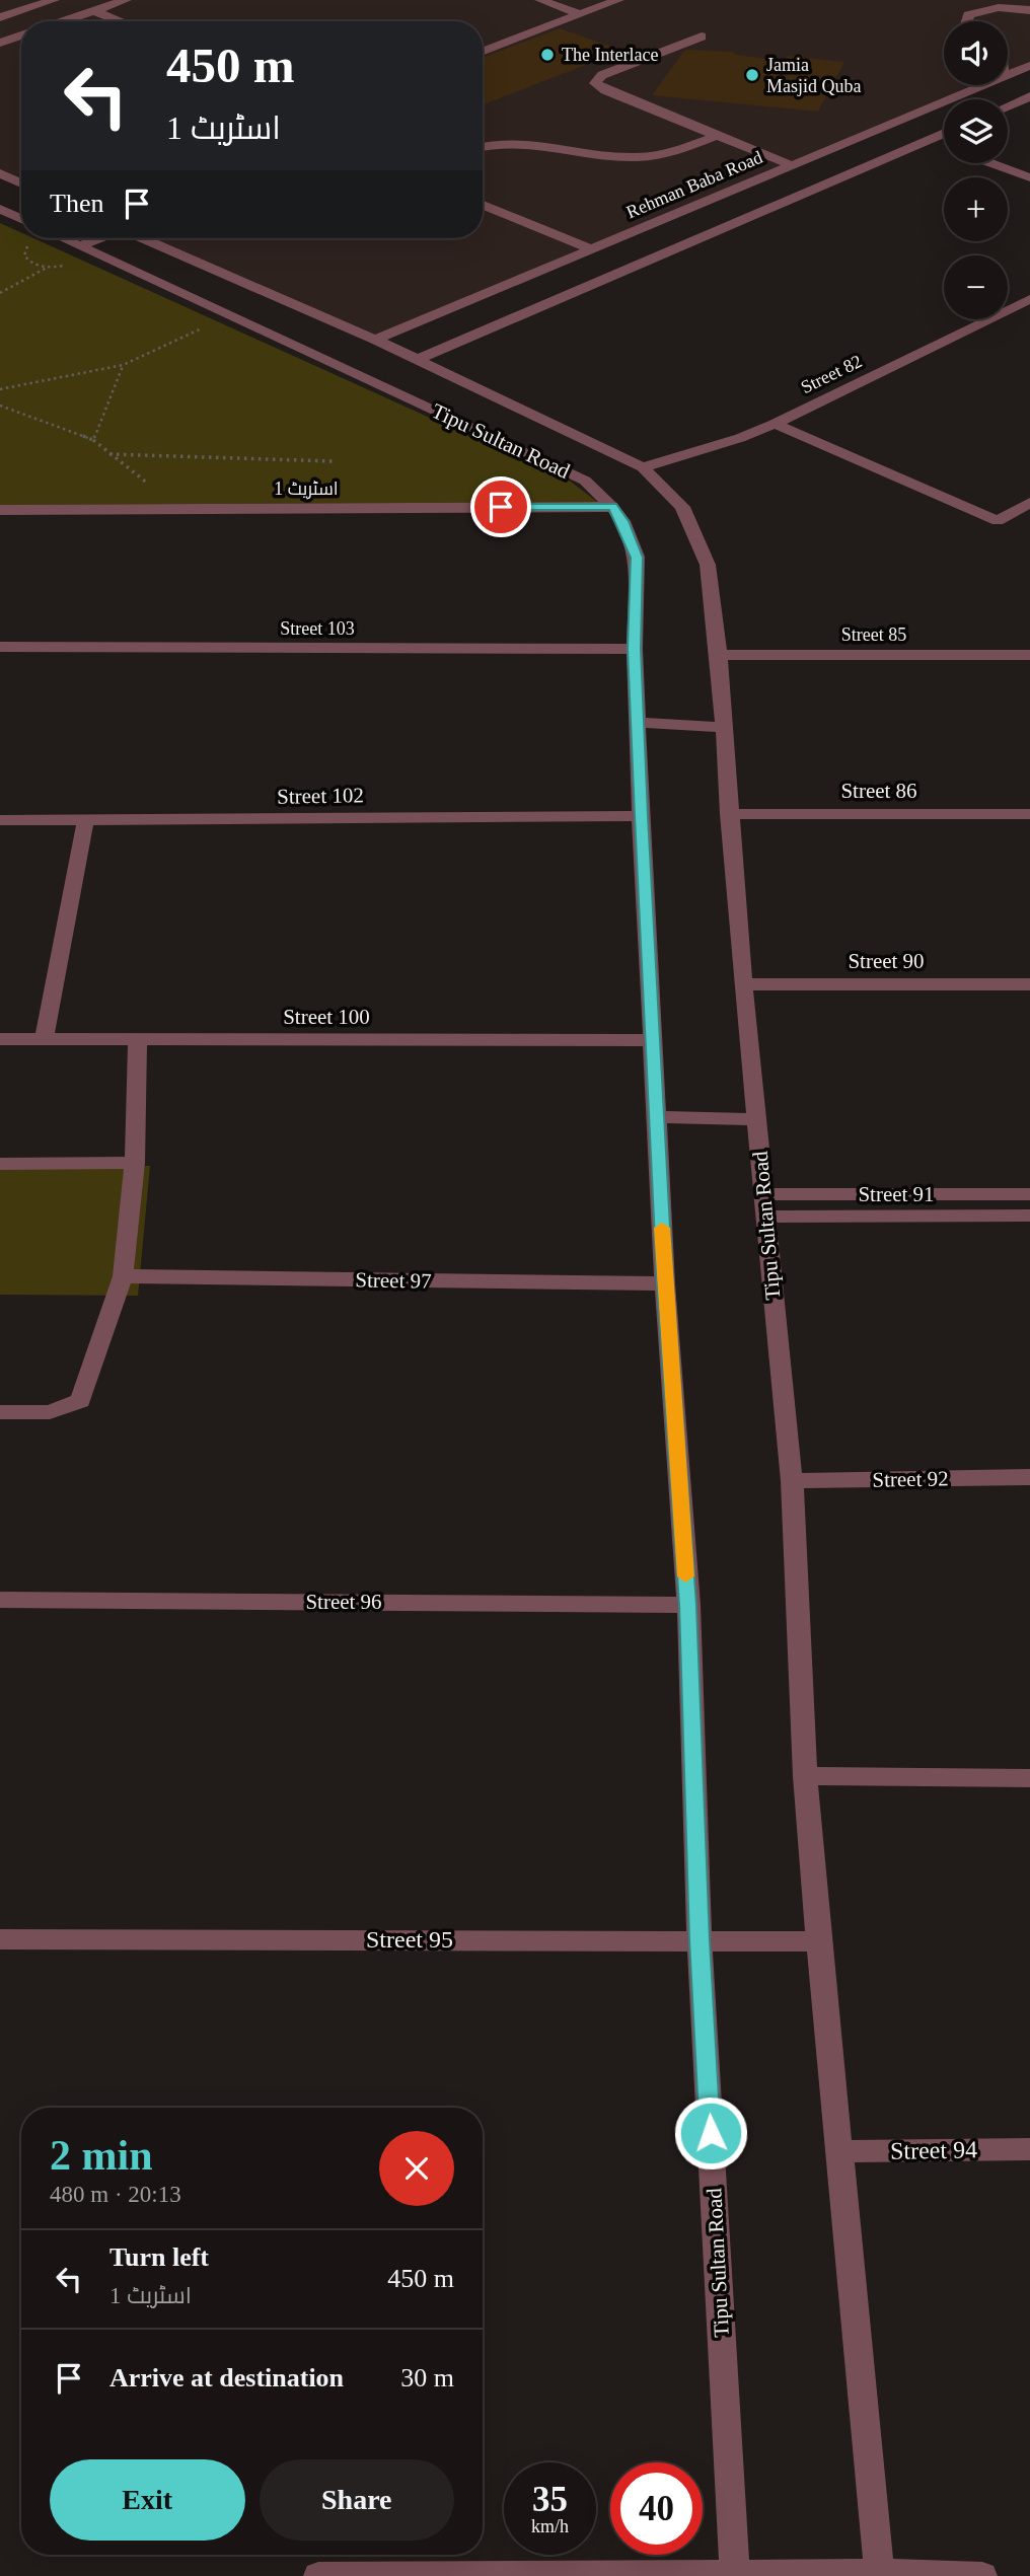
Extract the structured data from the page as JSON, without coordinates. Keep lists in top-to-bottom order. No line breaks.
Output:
{"streets":{"street":["Rehman Baba Road","Street 82","Tipu Sultan Road","اسٹریٹ 1","Street 103","Street 85","Street 86","Street 102","Street 90","Street 100","Street 91","Street 97","Street 92","Street 96","Street 95","Street 94"]},"crossings":[["Rehman Baba Road","Tipu Sultan Road"],["Street 82","Tipu Sultan Road"],["Tipu Sultan Road","اسٹریٹ 1"],["Tipu Sultan Road","Street 103"],["Tipu Sultan Road","Street 85"],["Tipu Sultan Road","Street 86"],["Tipu Sultan Road","Street 102"],["Tipu Sultan Road","Street 90"],["Tipu Sultan Road","Street 100"],["Tipu Sultan Road","Street 91"],["Tipu Sultan Road","Street 97"],["Tipu Sultan Road","Street 92"],["Tipu Sultan Road","Street 96"],["Tipu Sultan Road","Street 95"],["Tipu Sultan Road","Street 94"]],"places":["The Interlace","Jamia Masjid Quba"],"page":{"map_buttons":["+","−"],"turn":["450 m","اسٹریٹ 1"],"then":"Then","heading":["2 min","480 m · 20:13"],"list":[{"name":"Turn left","note":"اسٹریٹ 1","value":"450 m"},{"name":"Arrive at destination","value":"30 m"}],"buttons":["Exit","Share"],"speed":"35 km/h","limit":"40"}}
